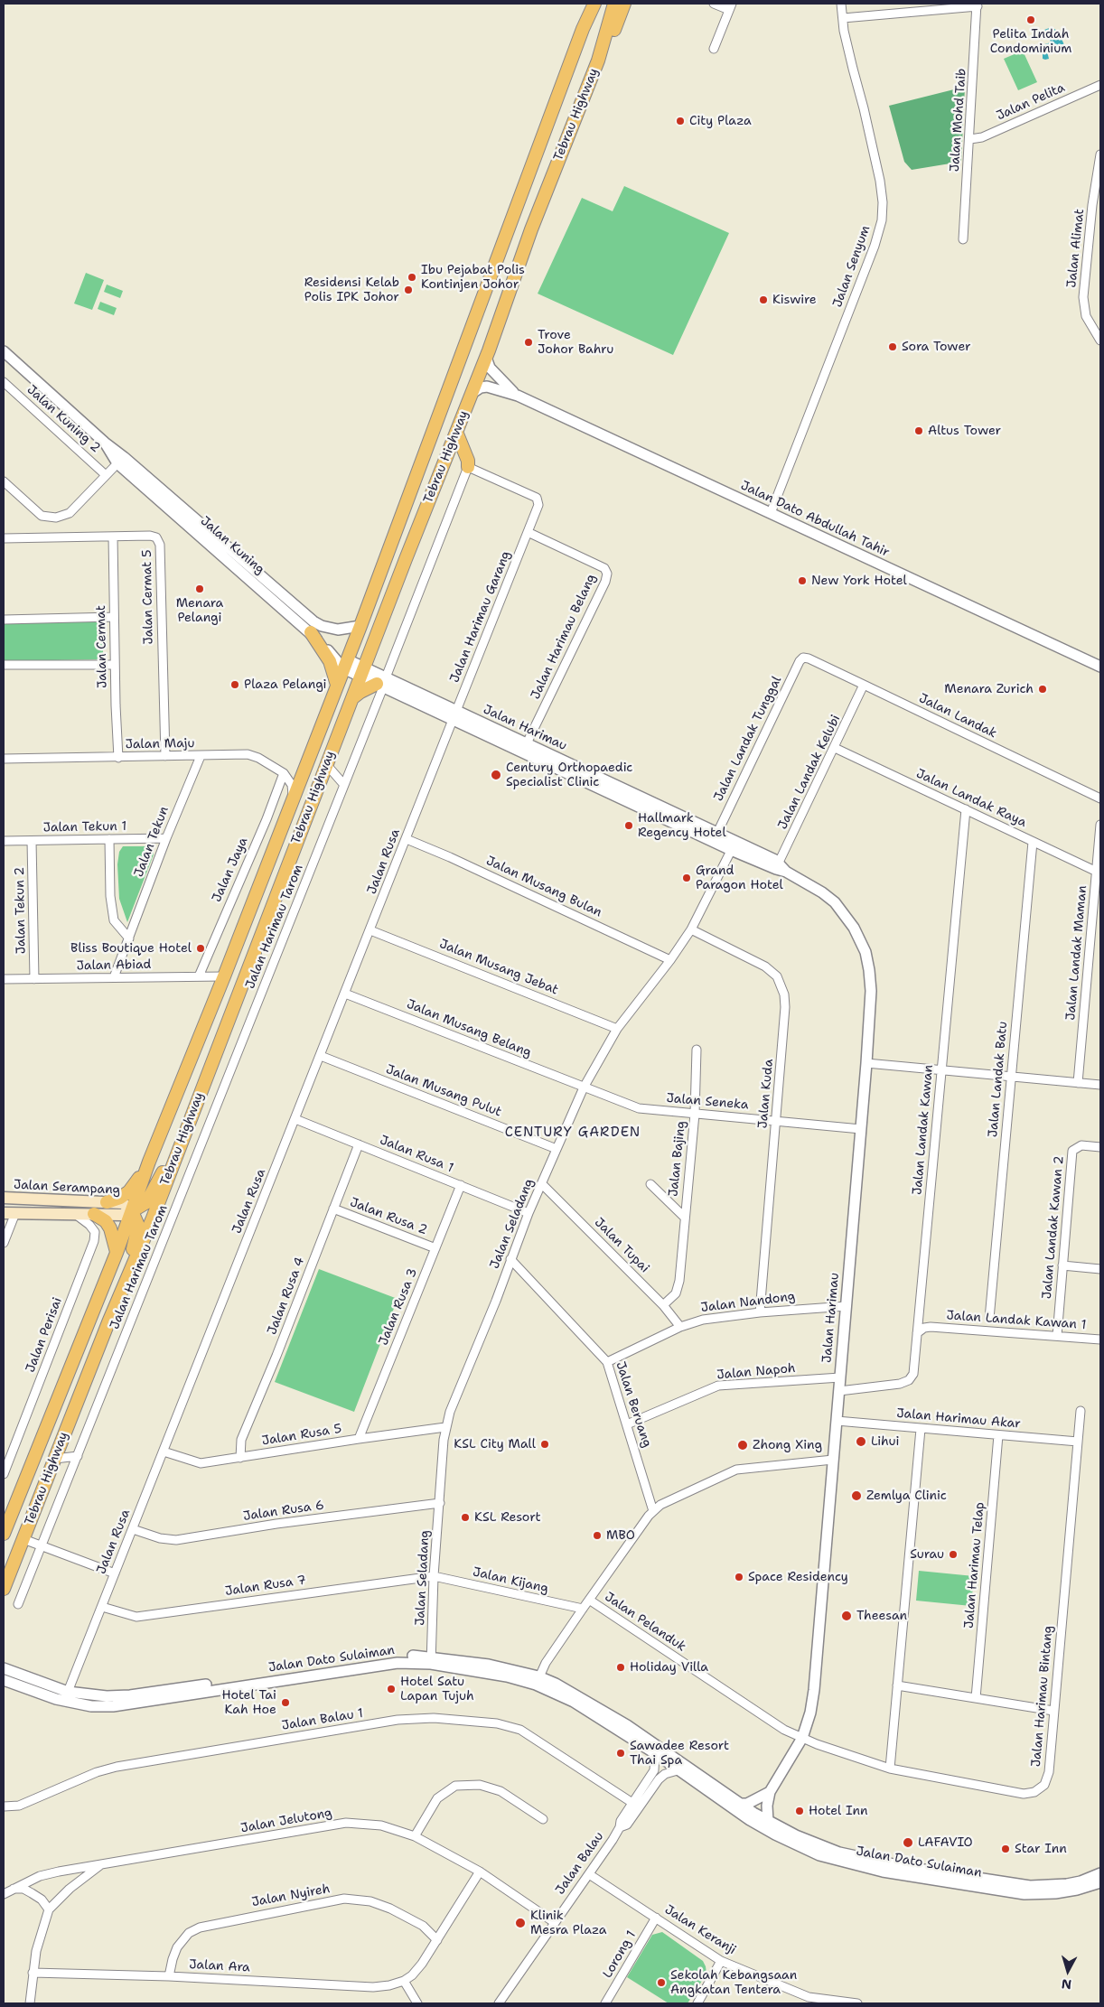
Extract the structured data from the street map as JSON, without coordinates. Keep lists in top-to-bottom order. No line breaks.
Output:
{"streets":{"highway":["Tebrau Highway"],"main road":["Jalan Serampang"],"street":["Jalan Pelita","Jalan Mohd Taib","Jalan Alimat","Jalan Senyum","Jalan Kuning 2","Jalan Dato Abdullah Tahir","Jalan Kuning","Jalan Cermat 5","Jalan Harimau Garang","Jalan Harimau Belang","Jalan Cermat","Jalan Landak","Jalan Harimau","Jalan Landak Tunggal","Jalan Maju","Jalan Landak Kelubi","Jalan Landak Raya","Jalan Tekun 1","Jalan Tekun","Jalan Rusa","Jalan Jaya","Jalan Musang Bulan","Jalan Tekun 2","Jalan Harimau Tarom","Jalan Landak Maman","Jalan Abiad","Jalan Musang Jebat","Jalan Musang Belang","Jalan Landak Batu","Jalan Musang Pulut","Jalan Kuda","Jalan Seneka","Jalan Landak Kawan","Jalan Rusa 1","Jalan Bajing","Jalan Rusa 2","Jalan Seladang","Jalan Landak Kawan 2","Jalan Tupai","Jalan Rusa 4","Jalan Nandong","Jalan Rusa 3","Jalan Landak Kawan 1","Jalan Perisai","Jalan Napoh","Jalan Beruang","Jalan Harimau Akar","Jalan Rusa 5","Jalan Rusa 6","Jalan Harimau Telap","Jalan Kijang","Jalan Rusa 7","Jalan Pelanduk","Jalan Dato Sulaiman","Jalan Harimau Bintang","Jalan Balau 1","Jalan Jelutong","Jalan Balau","Jalan Nyireh","Jalan Keranji","Lorong 1","Jalan Ara"]},"crossings":[["Jalan Pelita","Jalan Mohd Taib"],["Tebrau Highway","Jalan Dato Abdullah Tahir"],["Tebrau Highway","Jalan Kuning"],["Tebrau Highway","Jalan Harimau"],["Tebrau Highway","Jalan Abiad"],["Tebrau Highway","Jalan Serampang"],["Jalan Senyum","Jalan Dato Abdullah Tahir"],["Jalan Kuning","Jalan Harimau"],["Jalan Cermat 5","Jalan Cermat"],["Jalan Cermat 5","Jalan Maju"],["Jalan Harimau Garang","Jalan Harimau Belang"],["Jalan Harimau Garang","Jalan Harimau"],["Jalan Harimau Garang","Jalan Rusa"],["Jalan Harimau Garang","Jalan Harimau Tarom"],["Jalan Harimau Belang","Jalan Harimau"],["Jalan Cermat","Jalan Maju"],["Jalan Landak","Jalan Landak Tunggal"],["Jalan Landak","Jalan Landak Kelubi"],["Jalan Harimau","Jalan Landak Tunggal"],["Jalan Harimau","Jalan Landak Kelubi"],["Jalan Harimau","Jalan Rusa"],["Jalan Harimau","Jalan Harimau Tarom"],["Jalan Harimau","Jalan Seneka"],["Jalan Harimau","Jalan Landak Kawan"],["Jalan Harimau","Jalan Seladang"],["Jalan Harimau","Jalan Nandong"],["Jalan Harimau","Jalan Napoh"],["Jalan Harimau","Jalan Harimau Akar"],["Jalan Harimau","Jalan Pelanduk"],["Jalan Harimau","Jalan Dato Sulaiman"],["Jalan Harimau","Jalan Harimau Bintang"],["Jalan Maju","Jalan Tekun"],["Jalan Maju","Jalan Jaya"],["Jalan Landak Kelubi","Jalan Landak Raya"],["Jalan Landak Raya","Jalan Landak Maman"],["Jalan Landak Raya","Jalan Landak Batu"],["Jalan Landak Raya","Jalan Landak Kawan"],["Jalan Tekun 1","Jalan Tekun"],["Jalan Tekun 1","Jalan Tekun 2"],["Jalan Tekun","Jalan Abiad"],["Jalan Rusa","Jalan Musang Bulan"],["Jalan Rusa","Jalan Musang Jebat"],["Jalan Rusa","Jalan Musang Belang"],["Jalan Rusa","Jalan Musang Pulut"],["Jalan Rusa","Jalan Rusa 1"],["Jalan Rusa","Jalan Rusa 5"],["Jalan Rusa","Jalan Rusa 6"],["Jalan Rusa","Jalan Rusa 7"],["Jalan Rusa","Jalan Dato Sulaiman"],["Jalan Jaya","Jalan Abiad"],["Jalan Musang Bulan","Jalan Seladang"],["Jalan Tekun 2","Jalan Abiad"],["Jalan Musang Jebat","Jalan Seladang"],["Jalan Musang Belang","Jalan Seneka"],["Jalan Musang Belang","Jalan Seladang"],["Jalan Musang Pulut","Jalan Seladang"],["Jalan Kuda","Jalan Seneka"],["Jalan Kuda","Jalan Seladang"],["Jalan Kuda","Jalan Nandong"],["Jalan Seneka","Jalan Bajing"],["Jalan Seneka","Jalan Seladang"],["Jalan Landak Kawan","Jalan Landak Kawan 1"],["Jalan Rusa 1","Jalan Seladang"],["Jalan Rusa 1","Jalan Rusa 4"],["Jalan Rusa 1","Jalan Rusa 3"],["Jalan Bajing","Jalan Tupai"],["Jalan Serampang","Jalan Perisai"],["Jalan Rusa 2","Jalan Rusa 4"],["Jalan Rusa 2","Jalan Rusa 3"],["Jalan Seladang","Jalan Tupai"],["Jalan Seladang","Jalan Beruang"],["Jalan Seladang","Jalan Rusa 5"],["Jalan Seladang","Jalan Rusa 6"],["Jalan Seladang","Jalan Kijang"],["Jalan Seladang","Jalan Rusa 7"],["Jalan Seladang","Jalan Dato Sulaiman"],["Jalan Landak Kawan 2","Jalan Landak Kawan 1"],["Jalan Tupai","Jalan Nandong"],["Jalan Rusa 4","Jalan Rusa 5"],["Jalan Nandong","Jalan Beruang"],["Jalan Rusa 3","Jalan Rusa 5"],["Jalan Napoh","Jalan Beruang"],["Jalan Harimau Akar","Jalan Harimau Telap"],["Jalan Harimau Akar","Jalan Harimau Bintang"],["Jalan Kijang","Jalan Rusa 7"],["Jalan Pelanduk","Jalan Harimau Bintang"],["Jalan Dato Sulaiman","Jalan Balau"],["Jalan Balau 1","Jalan Balau"],["Jalan Jelutong","Jalan Balau"],["Jalan Jelutong","Jalan Ara"],["Jalan Balau","Jalan Keranji"],["Jalan Nyireh","Jalan Ara"],["Jalan Keranji","Lorong 1"]],"districts":["CENTURY GARDEN"],"places":["Pelita Indah Condominium","City Plaza","Ibu Pejabat Polis Kontinjen Johor","Residensi Kelab Polis IPK Johor","Kiswire","Trove Johor Bahru","Sora Tower","Altus Tower","New York Hotel","Menara Pelangi","Plaza Pelangi","Menara Zurich","Century Orthopaedic Specialist Clinic","Hallmark Regency Hotel","Grand Paragon Hotel","Bliss Boutique Hotel","Lihui","KSL City Mall","Zhong Xing","Zemlya Clinic","KSL Resort","MBO","Surau","Space Residency","Theesan","Holiday Villa","Hotel Satu Lapan Tujuh","Hotel Tai Kah Hoe","Sawadee Resort Thai Spa","Hotel Inn","LAFAVIO","Star Inn","Klinik Mesra Plaza","Sekolah Kebangsaan Angkatan Tentera"],"north":"bottom"}
